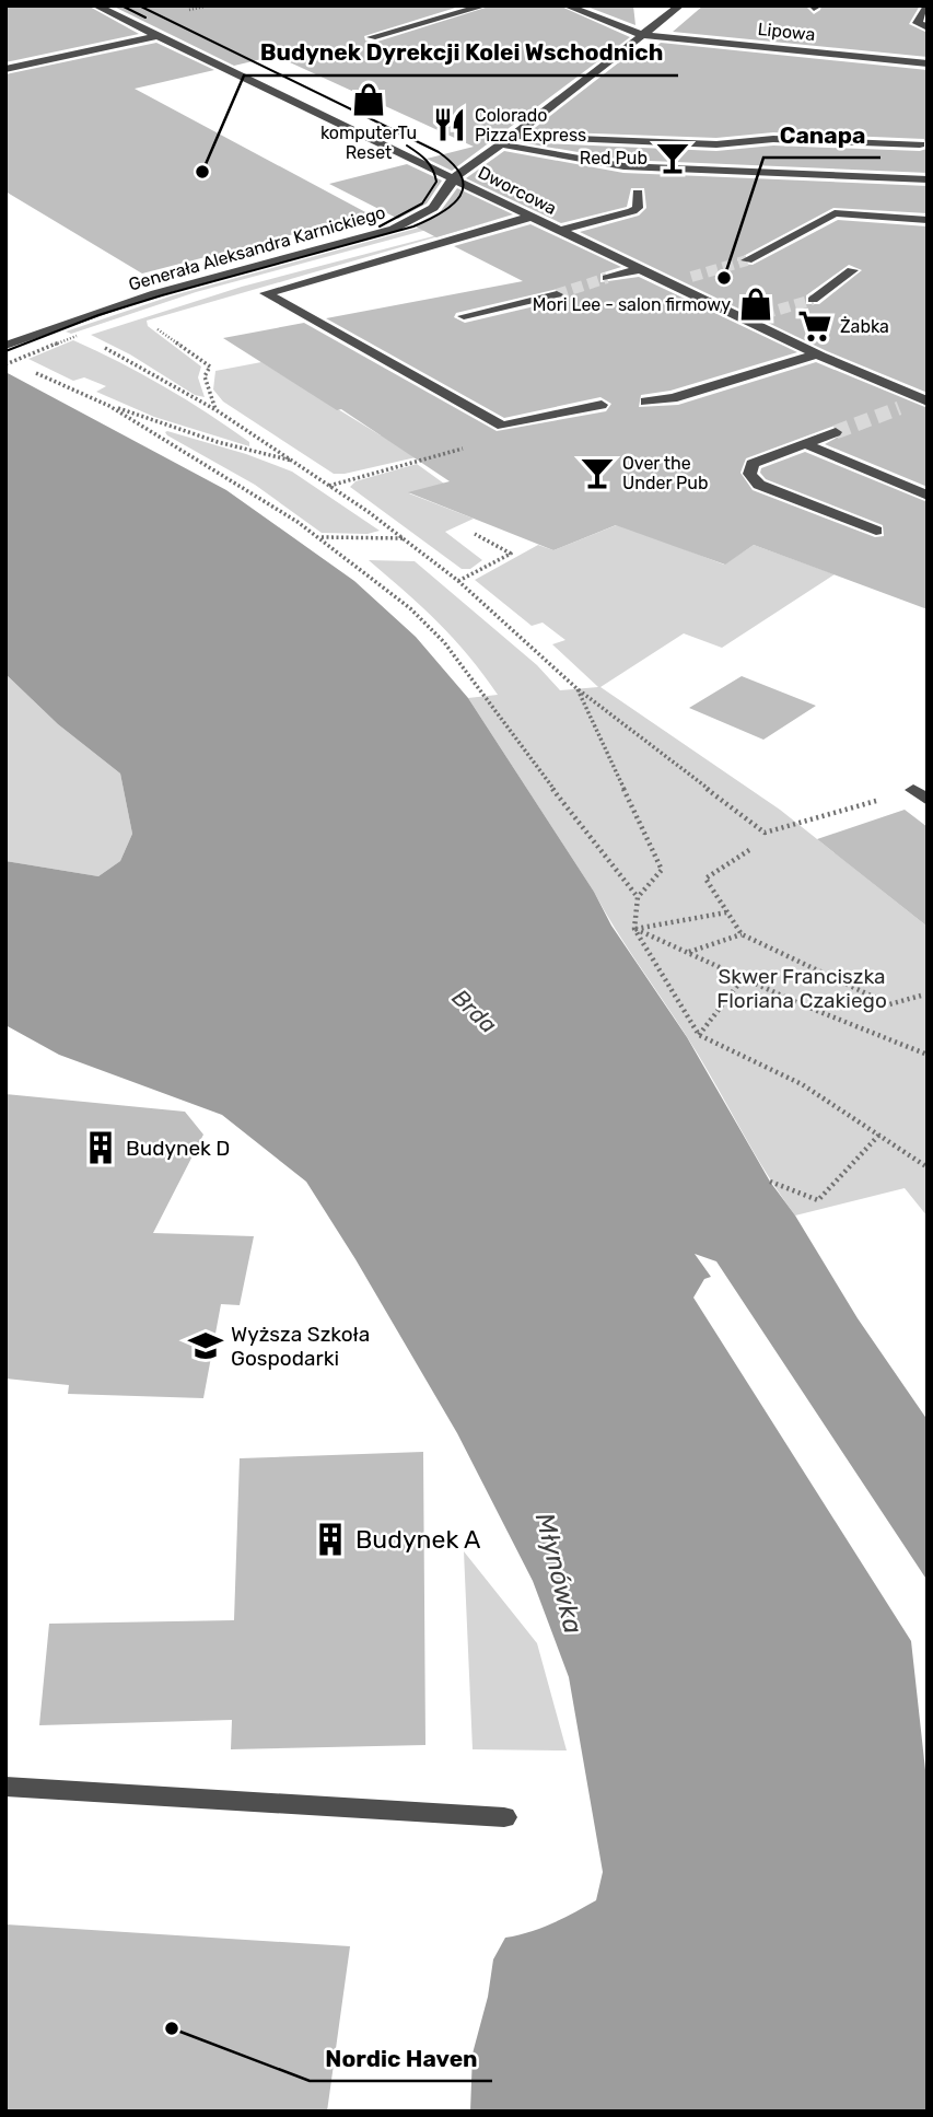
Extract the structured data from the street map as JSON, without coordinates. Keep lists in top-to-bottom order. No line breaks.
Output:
{"streets":{"street":["Lipowa","Dworcowa","Generała Aleksandra Karnickiego"]},"crossings":[["Lipowa","Generała Aleksandra Karnickiego"],["Dworcowa","Generała Aleksandra Karnickiego"]],"water":["Brda","Młynówka"],"parks":["Skwer Franciszka Floriana Czakiego"],"places":{"shop":["komputerTu Reset","Mori Lee - salon firmowy"],"restaurant":["Colorado Pizza Express"],"bar":["Red Pub","Over the Under Pub"],"other":["Budynek Dyrekcji Kolei Wschodnich","Canapa","Nordic Haven"],"supermarket":["Żabka"],"building":["Budynek D","Budynek A"],"school or university":["Wyższa Szkoła Gospodarki"]}}
